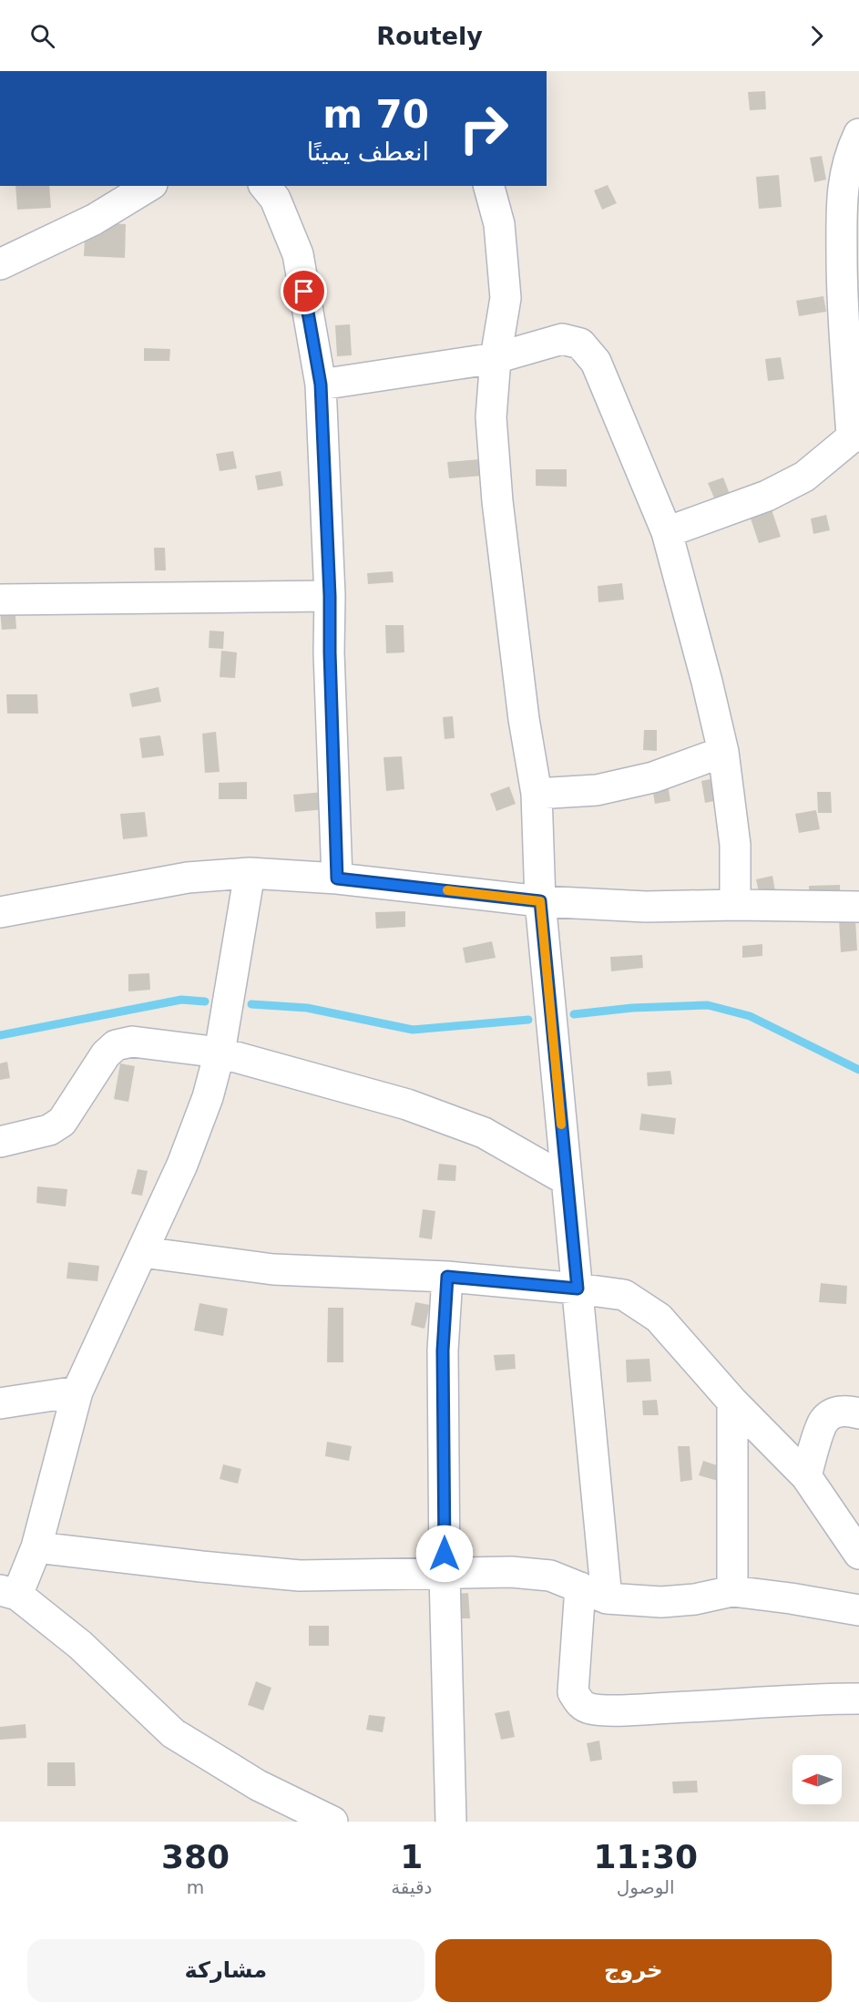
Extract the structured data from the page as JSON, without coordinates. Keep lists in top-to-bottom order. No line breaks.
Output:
{"north":"left","page":{"header":"Routely","turn":["70 m","انعطف يمينًا"],"eta":["11:30","الوصول","1","دقيقة","380","m"],"buttons":["خروج","مشاركة"]}}
